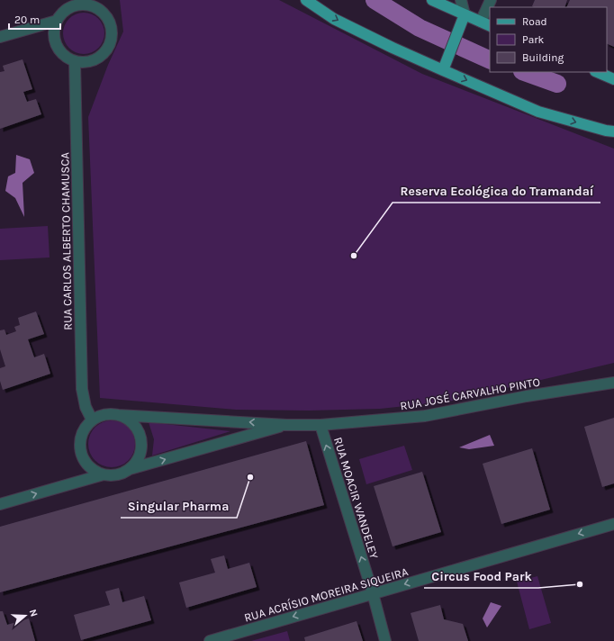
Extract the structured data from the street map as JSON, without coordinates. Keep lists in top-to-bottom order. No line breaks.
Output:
{"streets":{"street":["RUA CARLOS ALBERTO CHAMUSCA","RUA JOSÉ CARVALHO PINTO","RUA MOACIR WANDELEY","RUA ACRÍSIO MOREIRA SIQUEIRA"]},"crossings":[["RUA CARLOS ALBERTO CHAMUSCA","RUA JOSÉ CARVALHO PINTO"],["RUA JOSÉ CARVALHO PINTO","RUA MOACIR WANDELEY"],["RUA MOACIR WANDELEY","RUA ACRÍSIO MOREIRA SIQUEIRA"]],"one_way":["RUA MOACIR WANDELEY","RUA ACRÍSIO MOREIRA SIQUEIRA"],"places":["Reserva Ecológica do Tramandaí","Singular Pharma","Circus Food Park"],"legend":["Road","Park","Building"],"scale_bar":"20 m","north":"right"}
